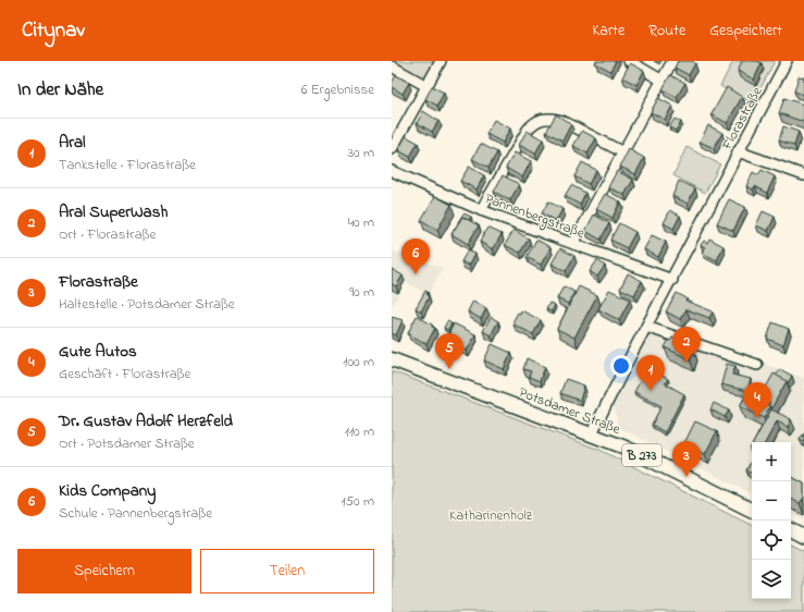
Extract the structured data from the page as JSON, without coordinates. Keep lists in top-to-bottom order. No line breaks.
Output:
{"streets":{"main road":["Potsdamer Straße","B 273"],"street":["Florastraße","Pannenbergstraße"]},"crossings":[["Florastraße","Pannenbergstraße"],["Florastraße","Potsdamer Straße"]],"parks":["Katharinenholz"],"page":{"header":"Citynav","nav":["Karte","Route","Gespeichert"],"heading":["In der Nähe","6 Ergebnisse"],"list":[{"mark":"1","name":"Aral","note":"Tankstelle · Florastraße","value":"30 m"},{"mark":"2","name":"Aral SuperWash","note":"Ort · Florastraße","value":"40 m"},{"mark":"3","name":"Florastraße","note":"Haltestelle · Potsdamer Straße","value":"90 m"},{"mark":"4","name":"Gute Autos","note":"Geschäft · Florastraße","value":"100 m"},{"mark":"5","name":"Dr. Gustav Adolf Herzfeld","note":"Ort · Potsdamer Straße","value":"110 m"},{"mark":"6","name":"Kids Company","note":"Schule · Pannenbergstraße","value":"150 m"}],"pins":["6","2","5","1","4","3"],"map_buttons":["+","−"],"buttons":["Speichern","Teilen"]}}
